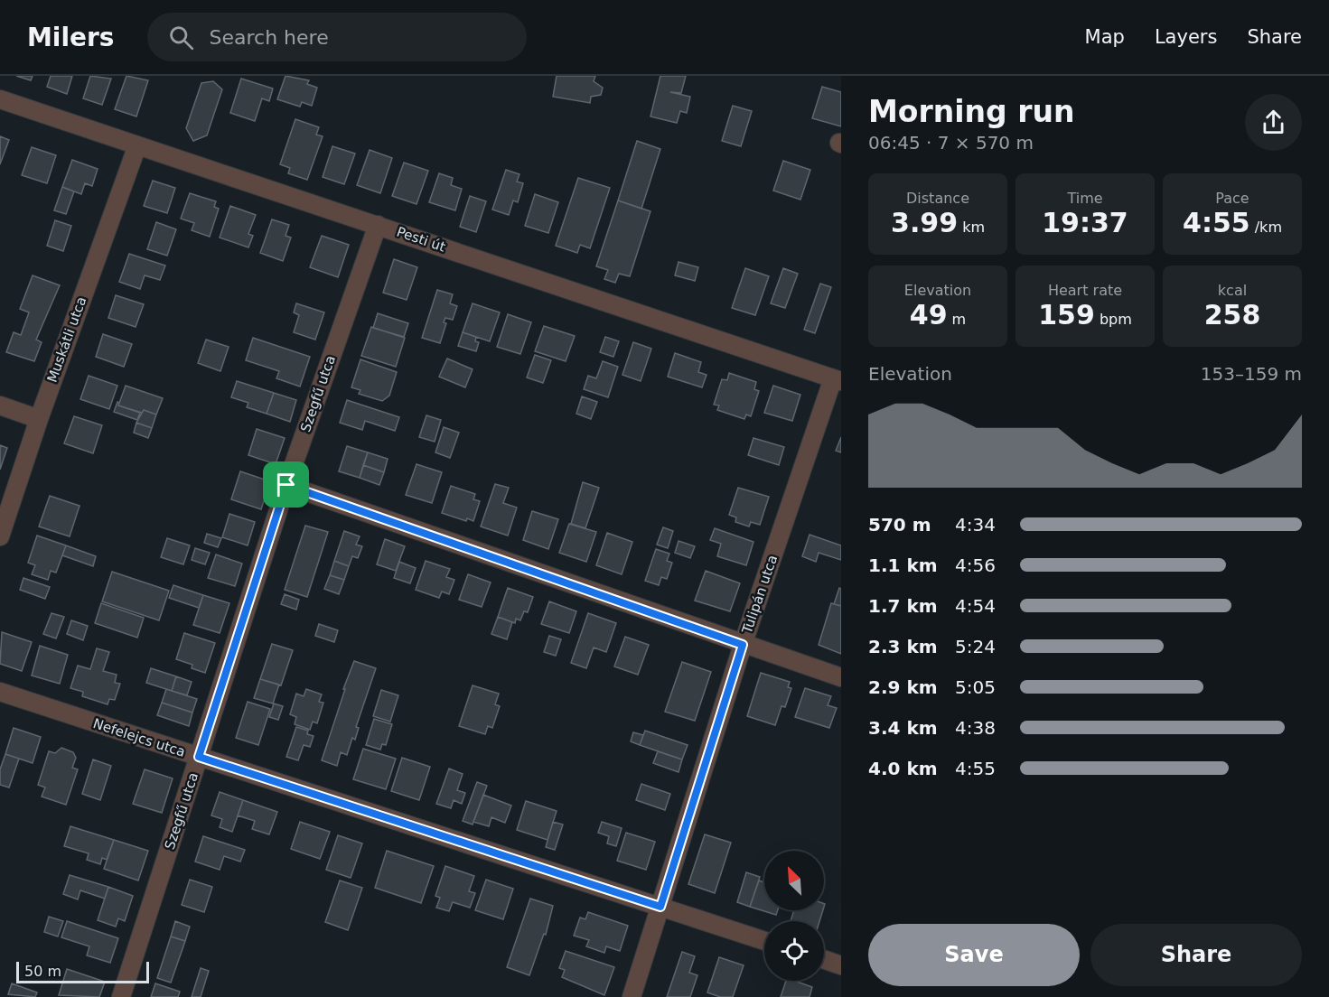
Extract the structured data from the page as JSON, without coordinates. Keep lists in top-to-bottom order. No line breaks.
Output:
{"streets":{"street":["Pesti út","Muskátli utca","Szegfű utca","Tulipán utca","Nefelejcs utca"]},"crossings":[["Pesti út","Muskátli utca"],["Pesti út","Szegfű utca"],["Pesti út","Tulipán utca"],["Szegfű utca","Nefelejcs utca"],["Tulipán utca","Nefelejcs utca"]],"scale_bar":"50 m","north":"top left","page":{"header":"Milers","search":"Search here","nav":["Map","Layers","Share"],"heading":["Morning run","06:45 · 7 × 570 m"],"stats":[["Distance","3.99 km"],["Time","19:37"],["Pace","4:55 /km"],["Elevation","49 m"],["Heart rate","159 bpm"],["kcal","258"]],"chart":["Elevation","153–159 m"],"list":[{"name":"570 m","note":"4:34"},{"name":"1.1 km","note":"4:56"},{"name":"1.7 km","note":"4:54"},{"name":"2.3 km","note":"5:24"},{"name":"2.9 km","note":"5:05"},{"name":"3.4 km","note":"4:38"},{"name":"4.0 km","note":"4:55"}],"buttons":["Save","Share"],"scale":"50 m"}}
